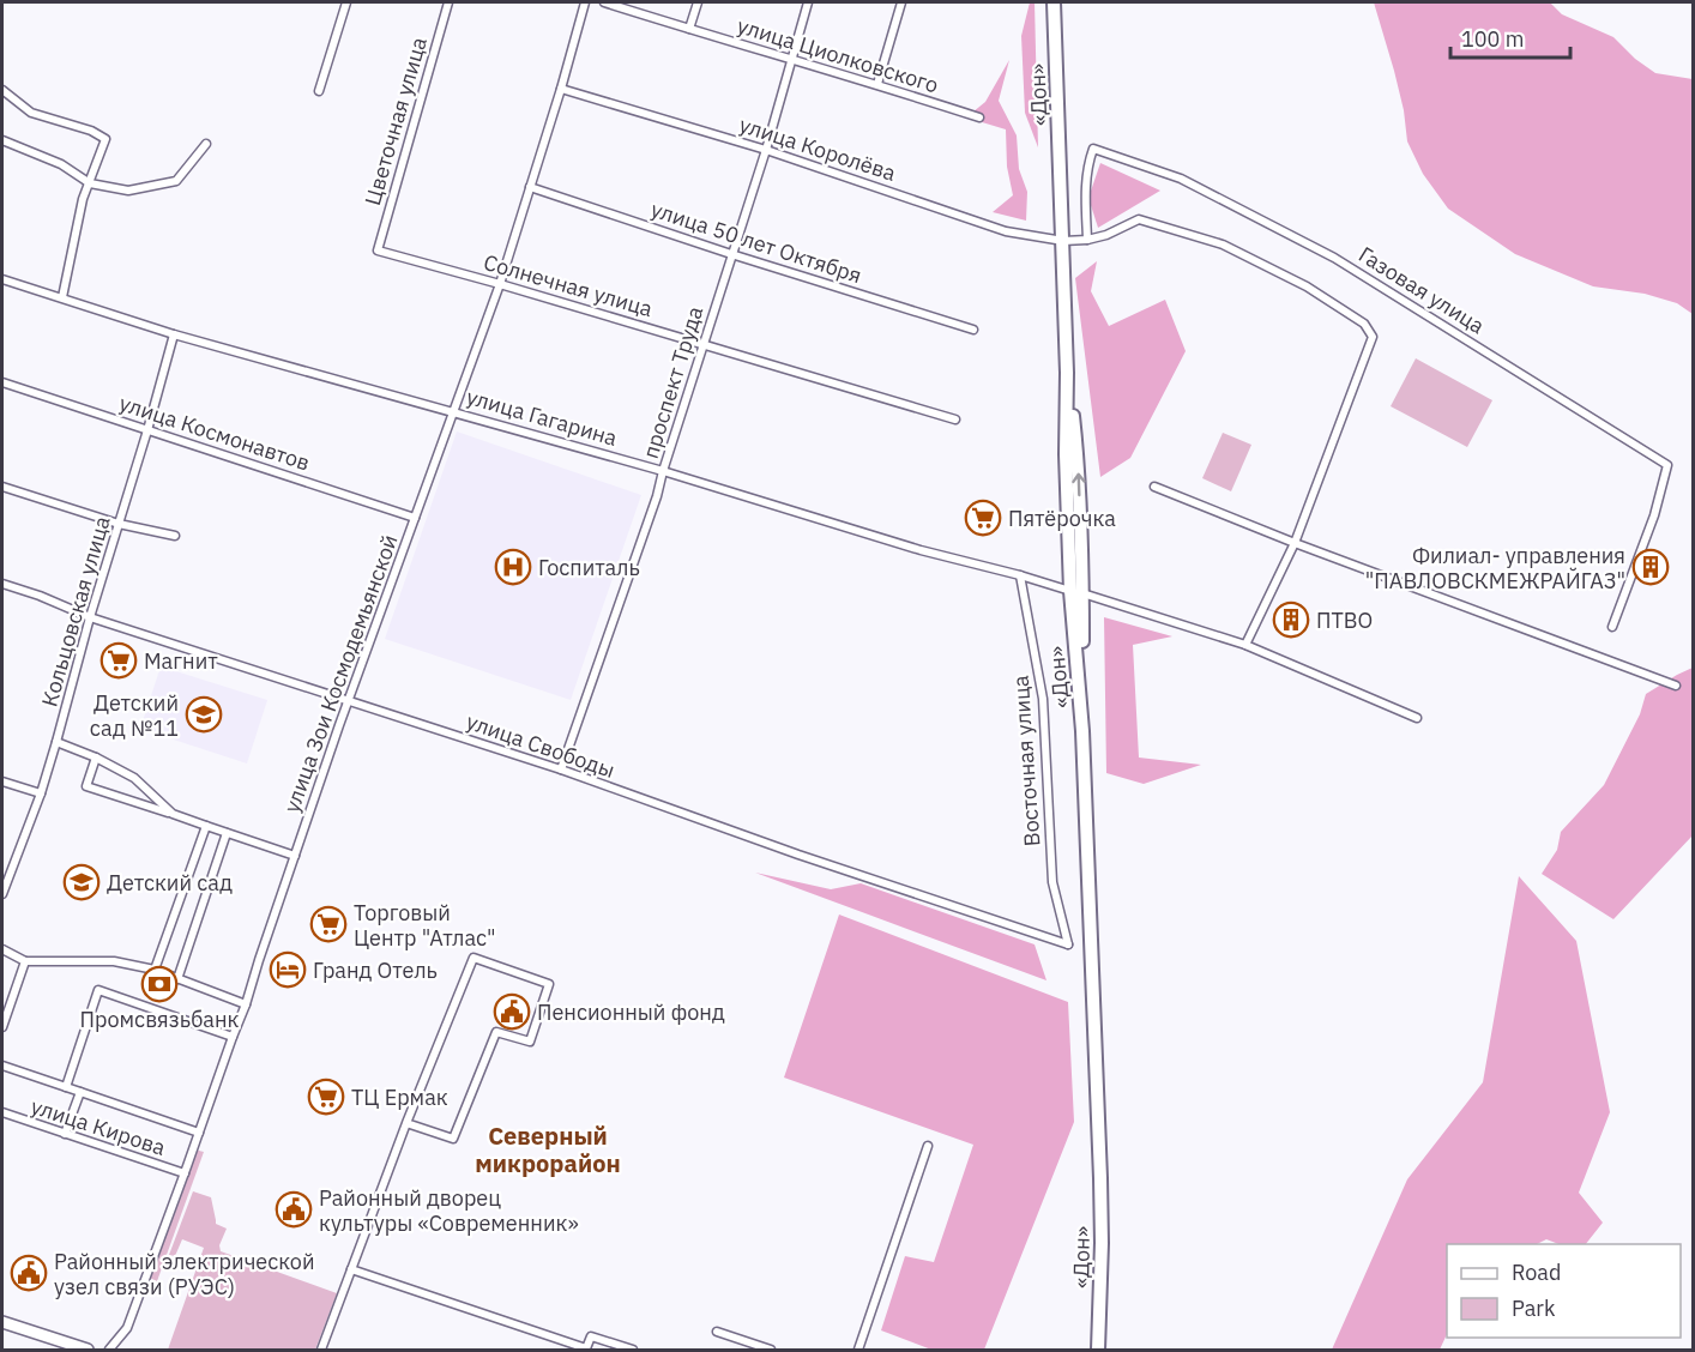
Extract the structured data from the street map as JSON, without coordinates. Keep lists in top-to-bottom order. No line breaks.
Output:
{"streets":{"main road":["«Дон»"],"street":["улица Циолковского","Цветочная улица","улица Королёва","улица 50 лет Октября","Солнечная улица","Газовая улица","проспект Труда","улица Гагарина","улица Космонавтов","Кольцовская улица","улица Зои Космодемьянской","улица Свободы","Восточная улица","улица Кирова"]},"crossings":[["улица Циолковского","проспект Труда"],["«Дон»","улица Королёва"],["«Дон»","улица Гагарина"],["Цветочная улица","Солнечная улица"],["улица Королёва","проспект Труда"],["улица Королёва","улица Зои Космодемьянской"],["улица 50 лет Октября","проспект Труда"],["улица 50 лет Октября","улица Зои Космодемьянской"],["Солнечная улица","проспект Труда"],["Солнечная улица","улица Зои Космодемьянской"],["проспект Труда","улица Гагарина"],["проспект Труда","улица Свободы"],["улица Гагарина","Кольцовская улица"],["улица Гагарина","улица Зои Космодемьянской"],["улица Гагарина","Восточная улица"],["улица Космонавтов","Кольцовская улица"],["улица Космонавтов","улица Зои Космодемьянской"],["Кольцовская улица","улица Свободы"],["улица Зои Космодемьянской","улица Свободы"],["улица Зои Космодемьянской","улица Кирова"],["улица Свободы","Восточная улица"]],"districts":["Северный микрорайон"],"places":{"supermarket":["Пятёрочка","Магнит","Торговый Центр \"Атлас\"","ТЦ Ермак"],"hospital":["Госпиталь"],"building":["Филиал- управления \"ПАВЛОВСКМЕЖРАЙГАЗ\"","ПТВО"],"school or university":["Детский сад №11","Детский сад"],"hotel":["Гранд Отель"],"bank":["Промсвязьбанк"],"public building":["Пенсионный фонд","Районный дворец культуры «Современник»","Районный электрической узел связи (РУЭС)"]},"legend":["Road","Park"],"scale_bar":"100 m"}
